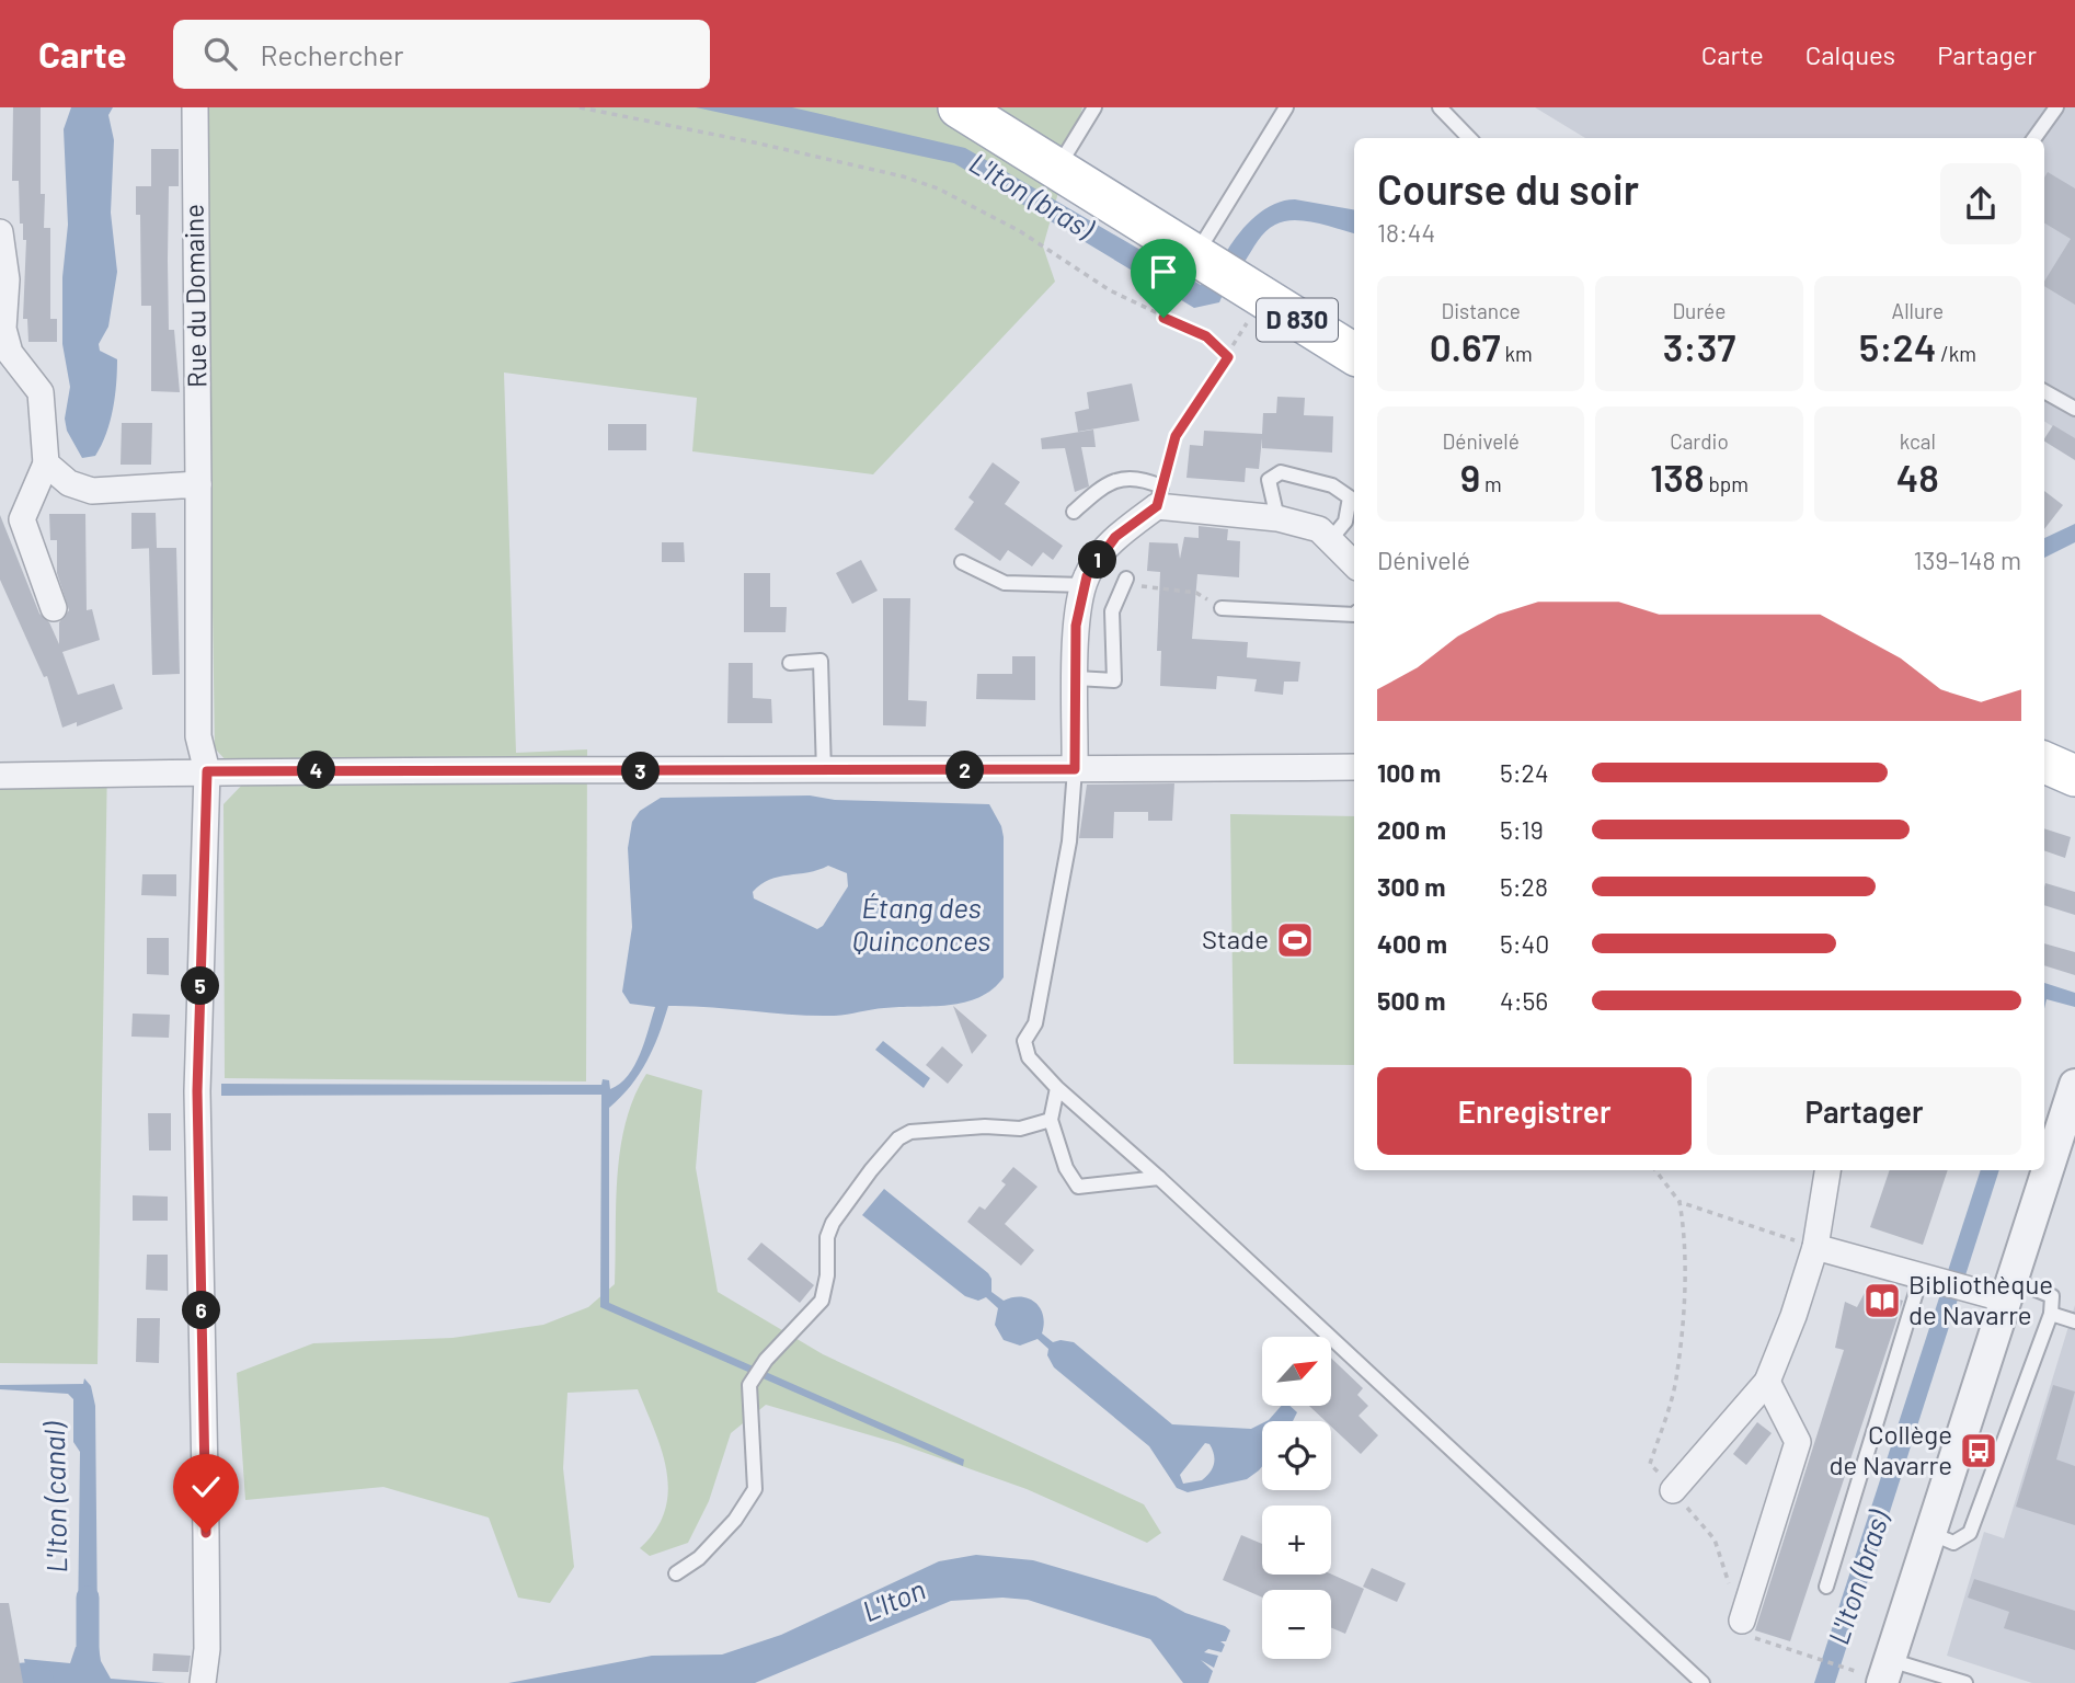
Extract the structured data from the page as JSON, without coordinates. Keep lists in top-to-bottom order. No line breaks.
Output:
{"streets":{"main road":["D 830"],"street":["Rue du Domaine"]},"water":["L'Iton (bras)","Étang des Quinconces","L'Iton (canal)","L'Iton"],"places":{"sports":["Stade"],"library":["Bibliothèque de Navarre"],"bus stop":["Collège de Navarre"]},"north":"top right","page":{"header":"Carte","search":"Rechercher","nav":["Carte","Calques","Partager"],"heading":["Course du soir","18:44"],"stats":[["Distance","0.67 km"],["Durée","3:37"],["Allure","5:24 /km"],["Dénivelé","9 m"],["Cardio","138 bpm"],["kcal","48"]],"chart":["Dénivelé","139–148 m"],"pins":["1","2","4","3","5","6"],"list":[{"name":"100 m","note":"5:24"},{"name":"200 m","note":"5:19"},{"name":"300 m","note":"5:28"},{"name":"400 m","note":"5:40"},{"name":"500 m","note":"4:56"}],"buttons":["Enregistrer","Partager"],"map_buttons":["+","−"]}}
